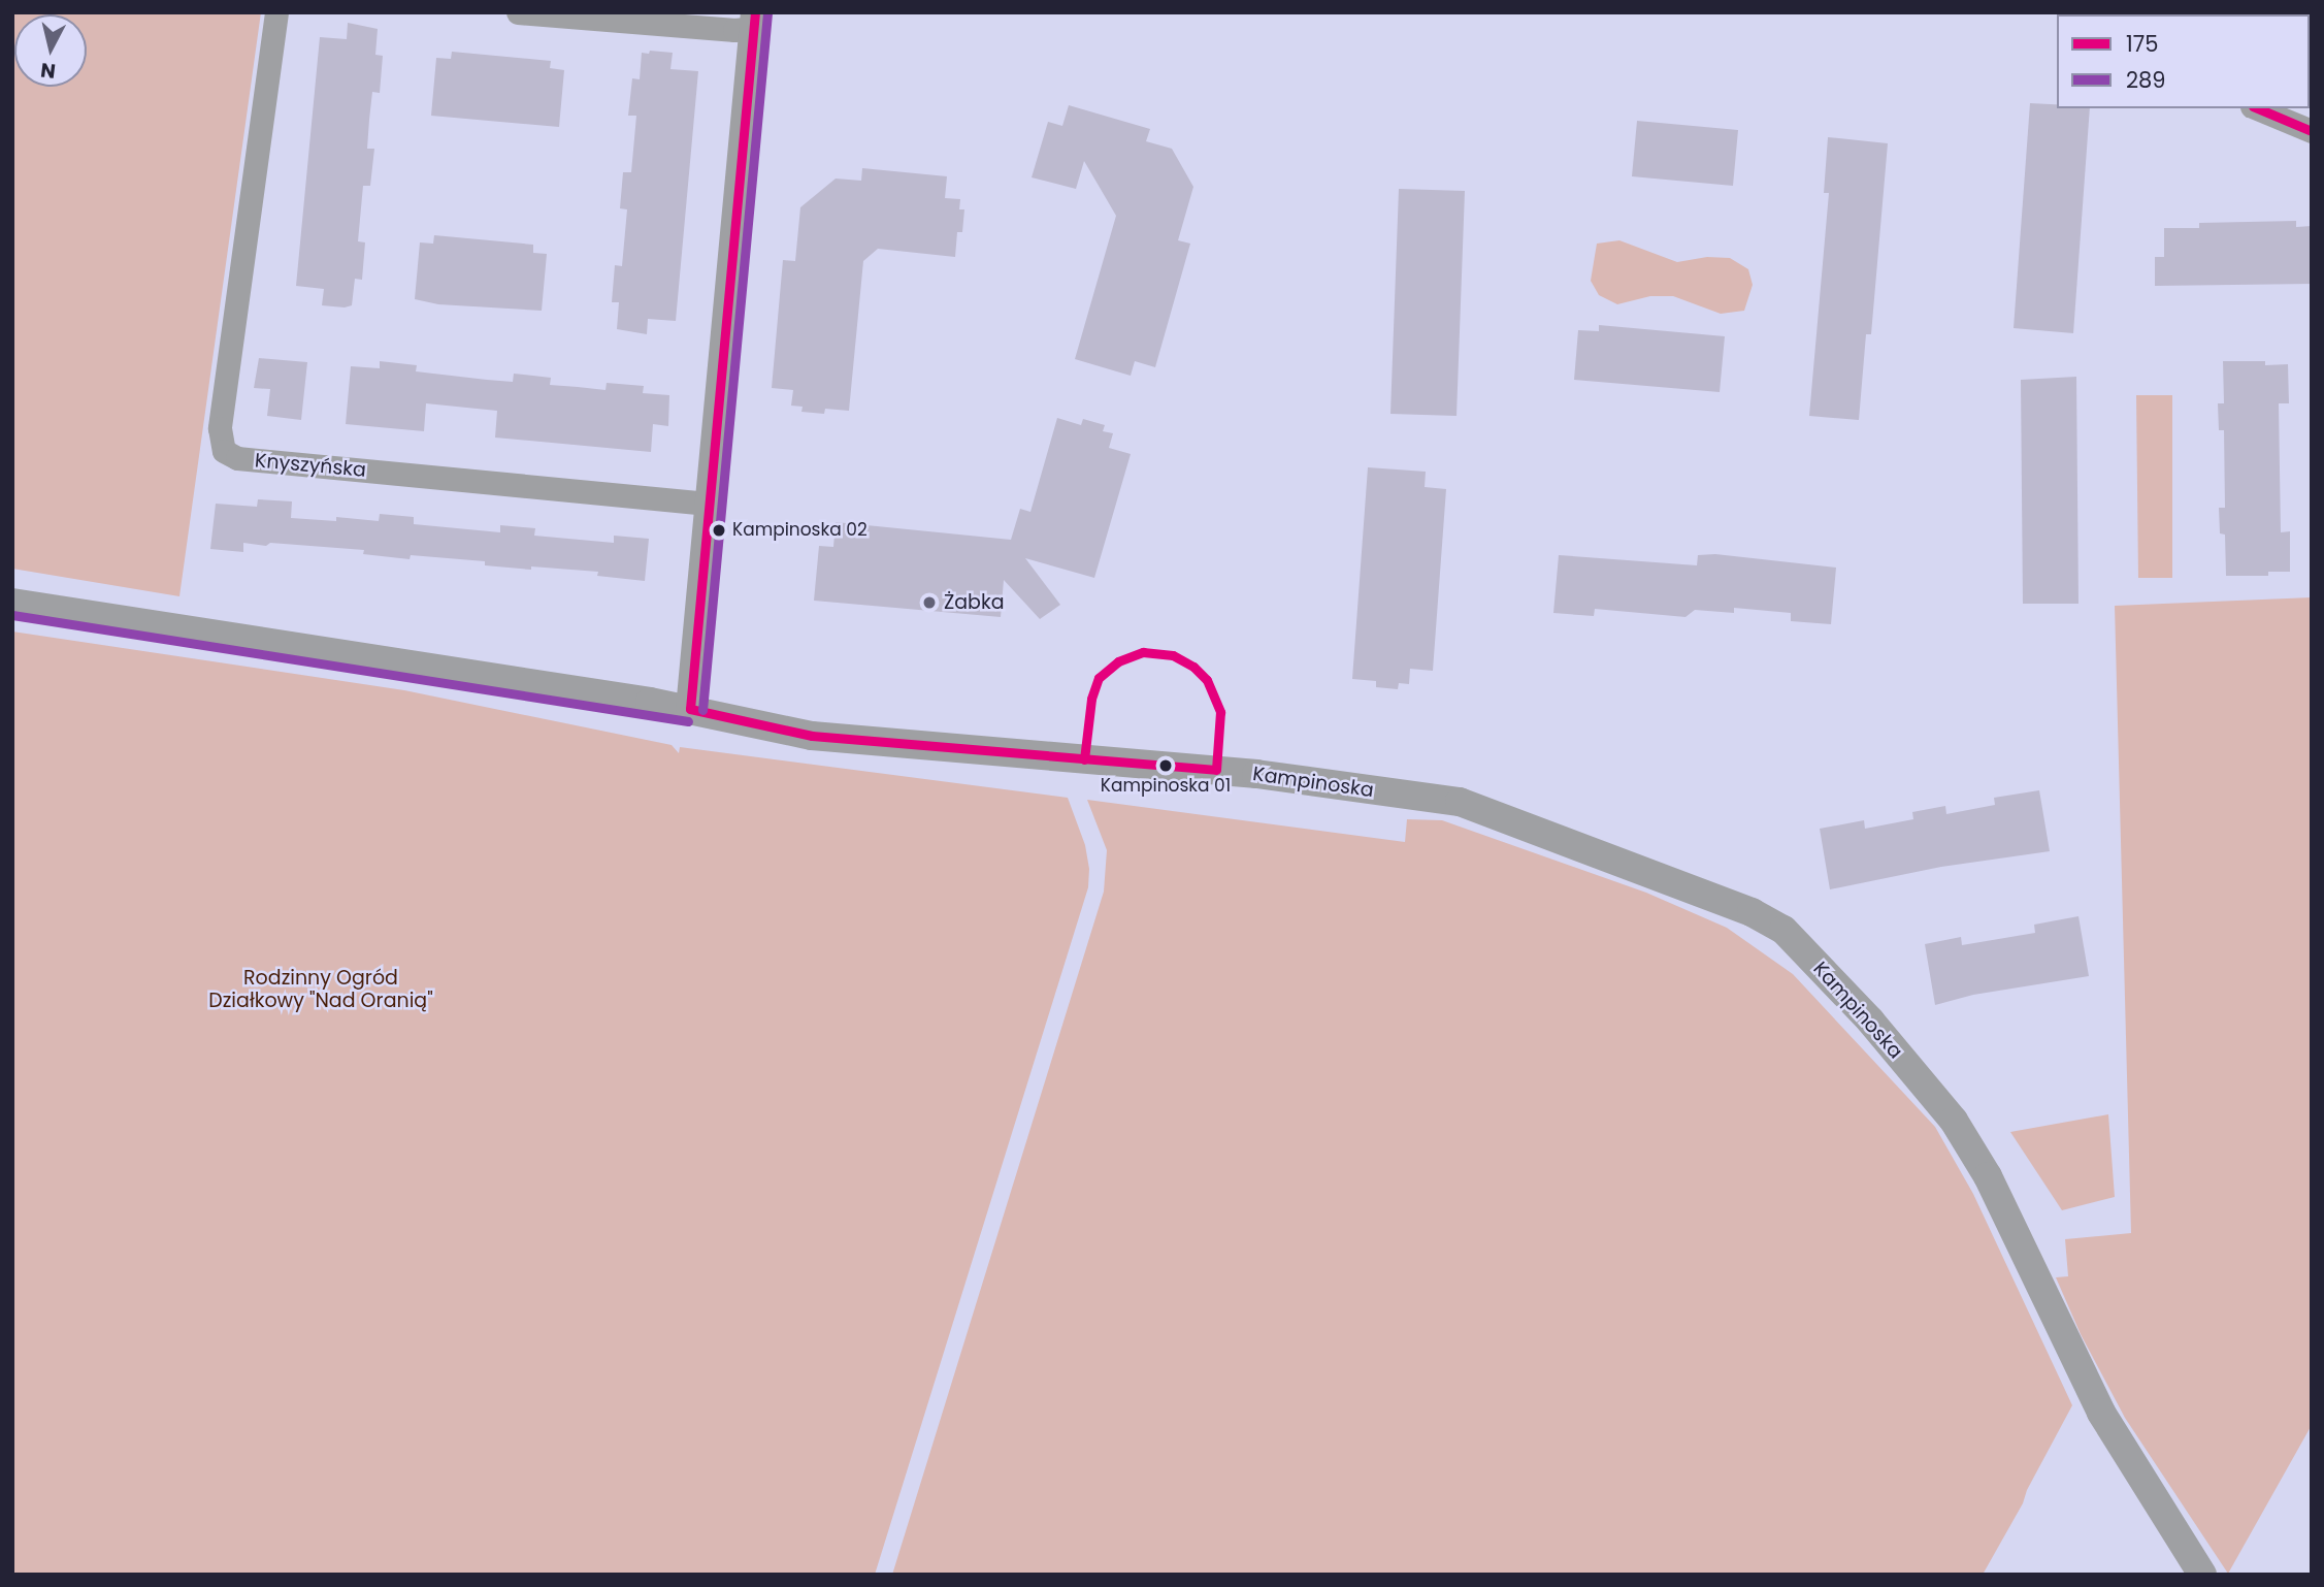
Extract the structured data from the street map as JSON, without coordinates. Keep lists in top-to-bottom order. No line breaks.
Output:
{"streets":{"street":["Knyszyńska","Kampinoska"]},"parks":["Rodzinny Ogród Działkowy \"Nad Oranią\""],"places":["Kampinoska 02","Żabka","Kampinoska 01"],"lines":["transit line 175","transit line 289"],"legend":["175","289"],"north":"bottom"}
